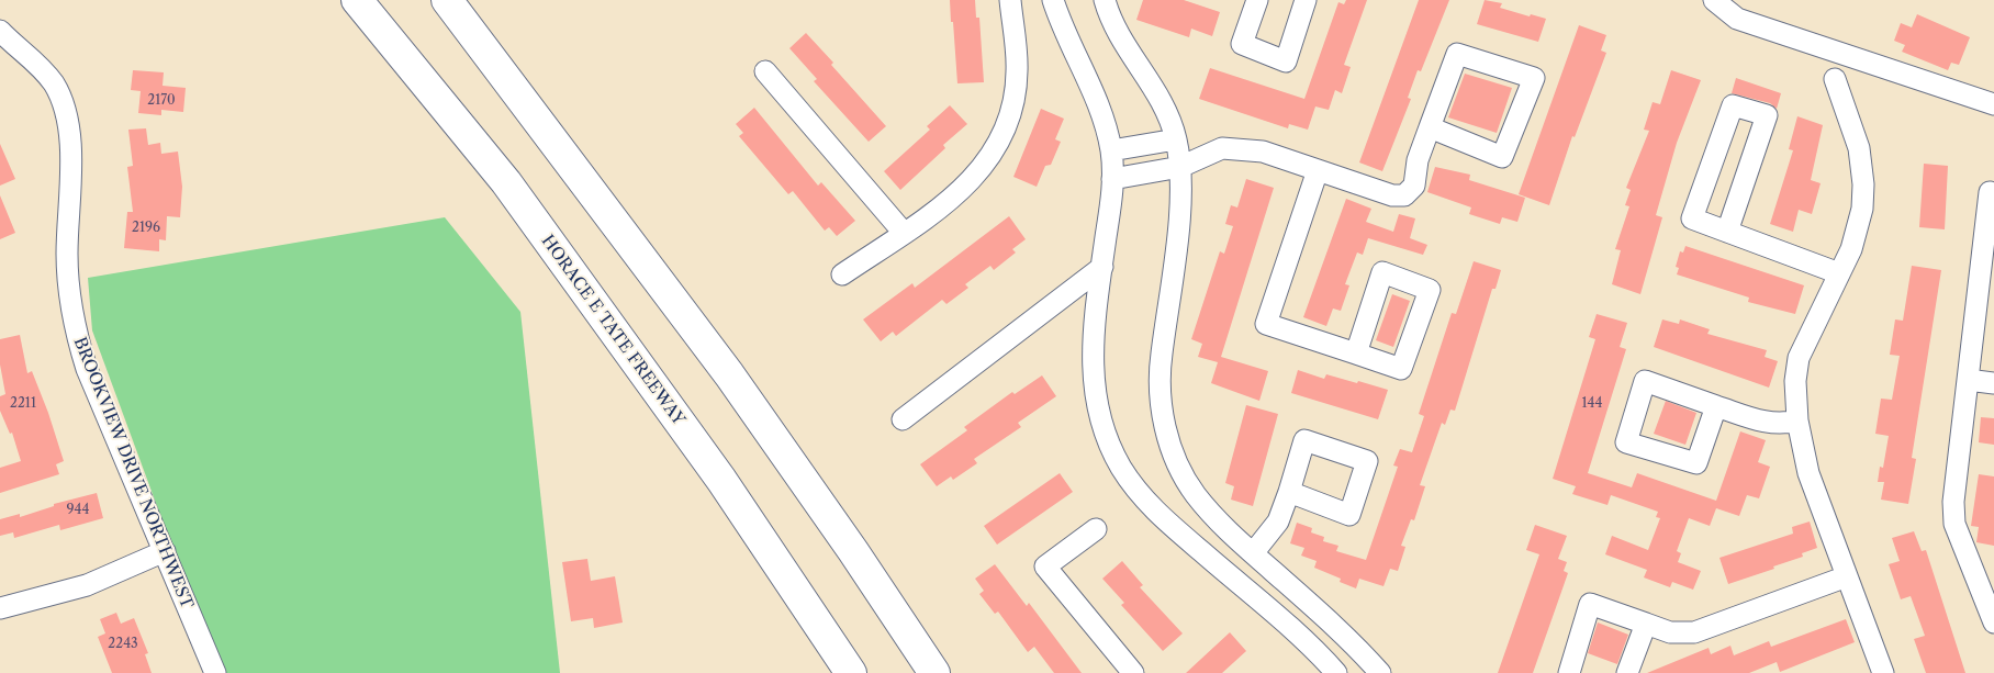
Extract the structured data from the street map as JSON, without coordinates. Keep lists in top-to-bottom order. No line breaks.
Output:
{"streets":{"highway":["HORACE E TATE FREEWAY"],"street":["BROOKVIEW DRIVE NORTHWEST"]},"house_numbers":["2170","2196","2211","144","944","2243"]}
